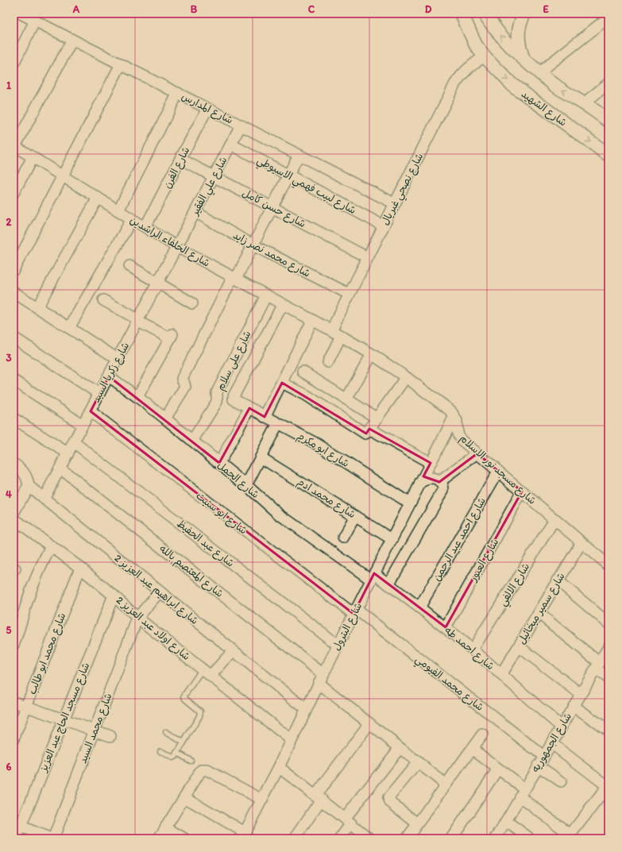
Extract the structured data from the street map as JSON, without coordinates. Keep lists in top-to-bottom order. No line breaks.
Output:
{"streets":{"street":["شارع المدارس","شارع الشهيد","شارع الفرن","شارع لبيب فهمي الاسيوطي","شارع علي الفقير","شارع نصحي غبريال","شارع حسن كامل","شارع الخلفاء الراشدين","شارع محمد نصر زايد","شارع على سلام","شارع زكريا السيد","شارع ابو مكرم","شارع مسجد نور الاسلام","شارع الجمل","شارع محمد ادم","شارع ابو ستيت","شارع احمد عبد الرحمن","شارع عبد الحفيظ","شارع العبور","شارع المعتصم بالله","شارع الالفي","شارع ابراهيم عبد العزيز 2","شارع سمير ميخائيل","شارع البترول","شارع اولاد عبد العزيز 2","شارع احمد طه","شارع محمد ابو طالب","شارع محمد الفيومي","شارع مسجد الحاج عبد العزيز","شارع محمد السيد","شارع الجمهوريه"]},"crossings":[["شارع المدارس","شارع الفرن"],["شارع المدارس","شارع علي الفقير"],["شارع المدارس","شارع نصحي غبريال"],["شارع الشهيد","شارع نصحي غبريال"],["شارع الفرن","شارع حسن كامل"],["شارع الفرن","شارع الخلفاء الراشدين"],["شارع لبيب فهمي الاسيوطي","شارع علي الفقير"],["شارع لبيب فهمي الاسيوطي","شارع نصحي غبريال"],["شارع علي الفقير","شارع حسن كامل"],["شارع علي الفقير","شارع الخلفاء الراشدين"],["شارع علي الفقير","شارع محمد نصر زايد"],["شارع علي الفقير","شارع زكريا السيد"],["شارع نصحي غبريال","شارع حسن كامل"],["شارع نصحي غبريال","شارع الخلفاء الراشدين"],["شارع نصحي غبريال","شارع محمد نصر زايد"],["شارع الخلفاء الراشدين","شارع على سلام"],["شارع الخلفاء الراشدين","شارع زكريا السيد"],["شارع الخلفاء الراشدين","شارع ابو مكرم"],["شارع على سلام","شارع الجمل"],["شارع زكريا السيد","شارع الجمل"],["شارع زكريا السيد","شارع ابو ستيت"],["شارع زكريا السيد","شارع عبد الحفيظ"],["شارع زكريا السيد","شارع المعتصم بالله"],["شارع زكريا السيد","شارع ابراهيم عبد العزيز 2"],["شارع ابو مكرم","شارع البترول"],["شارع مسجد نور الاسلام","شارع احمد عبد الرحمن"],["شارع مسجد نور الاسلام","شارع العبور"],["شارع مسجد نور الاسلام","شارع الالفي"],["شارع مسجد نور الاسلام","شارع سمير ميخائيل"],["شارع مسجد نور الاسلام","شارع البترول"],["شارع الجمل","شارع البترول"],["شارع الجمل","شارع احمد طه"],["شارع محمد ادم","شارع البترول"],["شارع ابو ستيت","شارع البترول"],["شارع ابو ستيت","شارع محمد الفيومي"],["شارع احمد عبد الرحمن","شارع احمد طه"],["شارع عبد الحفيظ","شارع البترول"],["شارع العبور","شارع احمد طه"],["شارع المعتصم بالله","شارع البترول"],["شارع الالفي","شارع احمد طه"],["شارع ابراهيم عبد العزيز 2","شارع البترول"],["شارع ابراهيم عبد العزيز 2","شارع محمد السيد"],["شارع سمير ميخائيل","شارع احمد طه"],["شارع البترول","شارع اولاد عبد العزيز 2"],["شارع البترول","شارع احمد طه"],["شارع البترول","شارع محمد الفيومي"],["شارع اولاد عبد العزيز 2","شارع محمد ابو طالب"],["شارع اولاد عبد العزيز 2","شارع مسجد الحاج عبد العزيز"],["شارع اولاد عبد العزيز 2","شارع محمد السيد"],["شارع احمد طه","شارع الجمهوريه"],["شارع محمد الفيومي","شارع الجمهوريه"]],"grid":{"columns":["A","B","C","D","E"],"rows":["1","2","3","4","5","6"]}}
